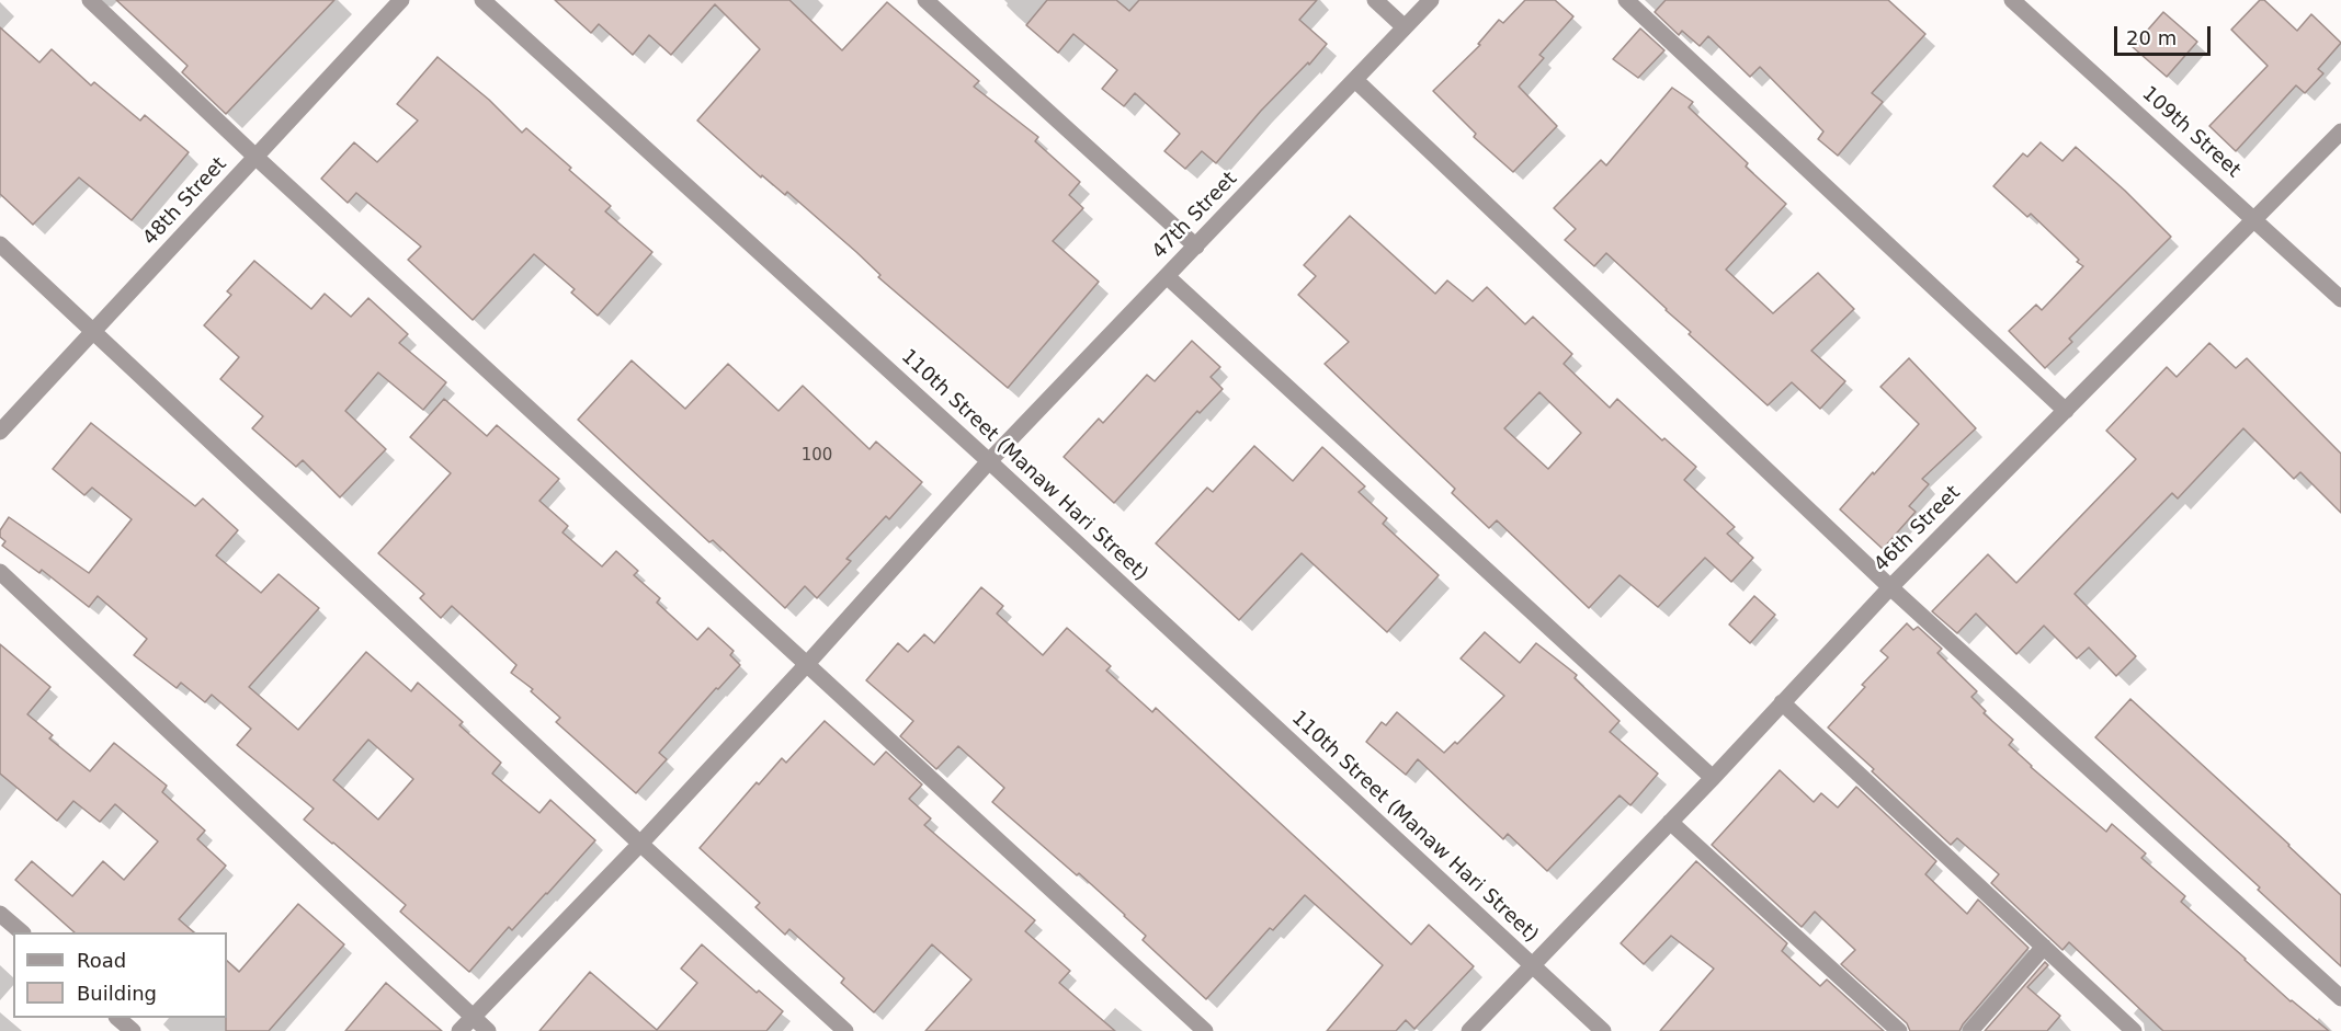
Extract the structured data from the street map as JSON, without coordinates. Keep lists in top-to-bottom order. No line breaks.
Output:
{"streets":{"street":["109th Street","48th Street","47th Street","110th Street (Manaw Hari Street)","46th Street"]},"crossings":[["109th Street","46th Street"],["47th Street","110th Street (Manaw Hari Street)"],["110th Street (Manaw Hari Street)","46th Street"]],"house_numbers":["100"],"legend":["Road","Building"],"scale_bar":"20 m"}
